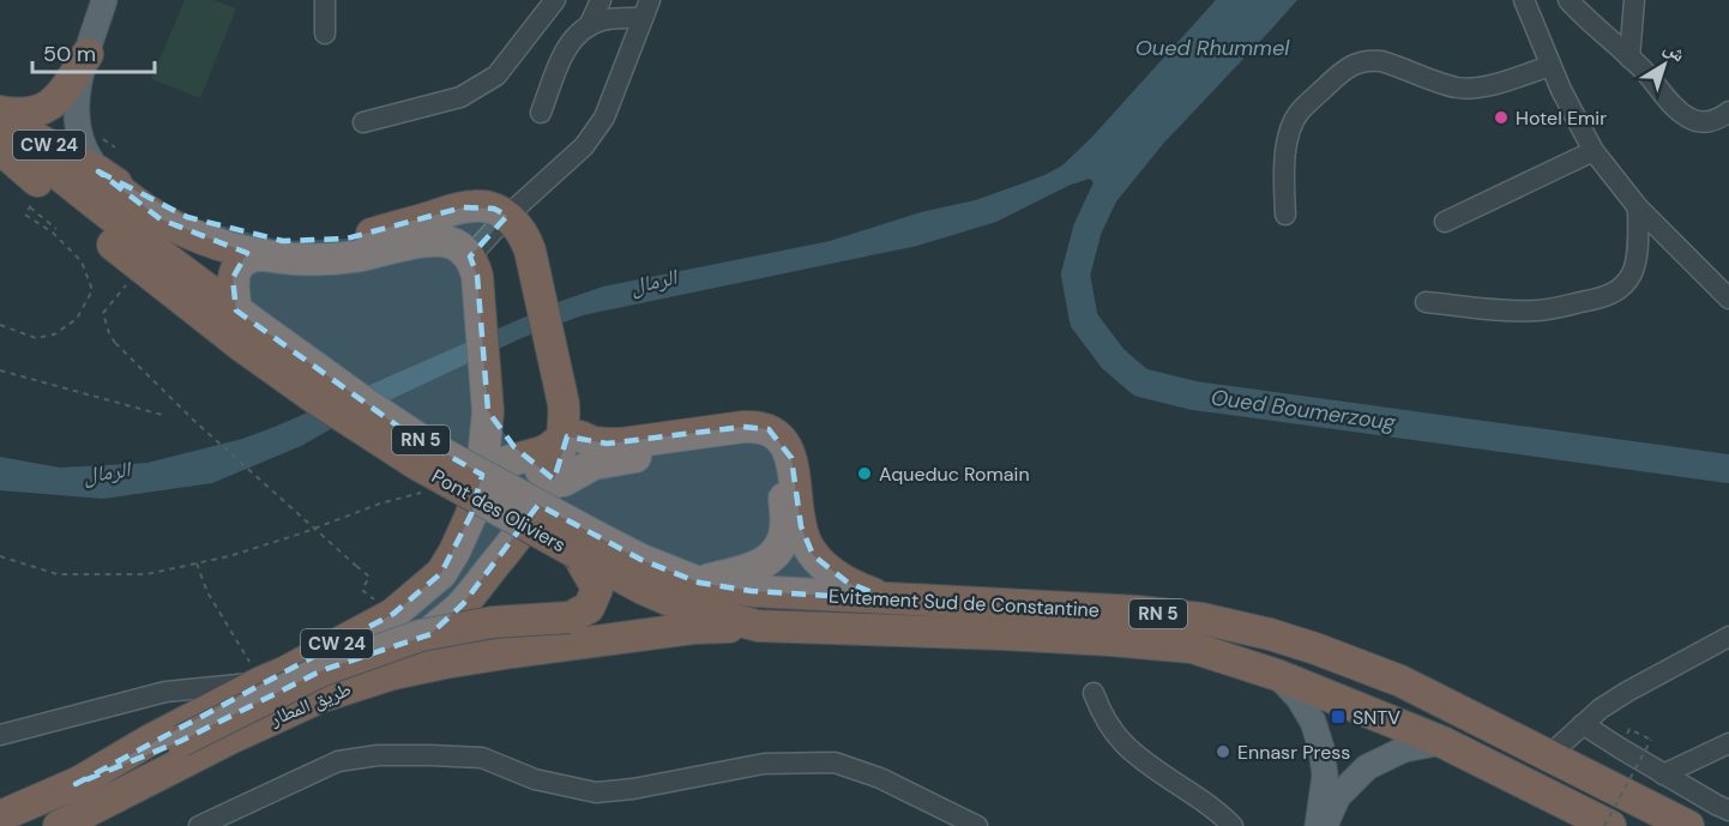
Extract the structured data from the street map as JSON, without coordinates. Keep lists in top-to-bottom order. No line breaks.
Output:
{"streets":{"highway":["CW 24","RN 5","Pont des Oliviers","Evitement Sud de Constantine","طريق المطار"]},"crossings":[["CW 24","Pont des Oliviers"],["CW 24","Evitement Sud de Constantine"],["CW 24","طريق المطار"],["RN 5","Pont des Oliviers"],["Pont des Oliviers","Evitement Sud de Constantine"]],"water":["Oued Rhummel","الرمال","Oued Boumerzoug"],"places":{"other":["Hotel Emir","Aqueduc Romain","Ennasr Press"],"transit":["SNTV"]},"scale_bar":"50 m","north":"top right"}
